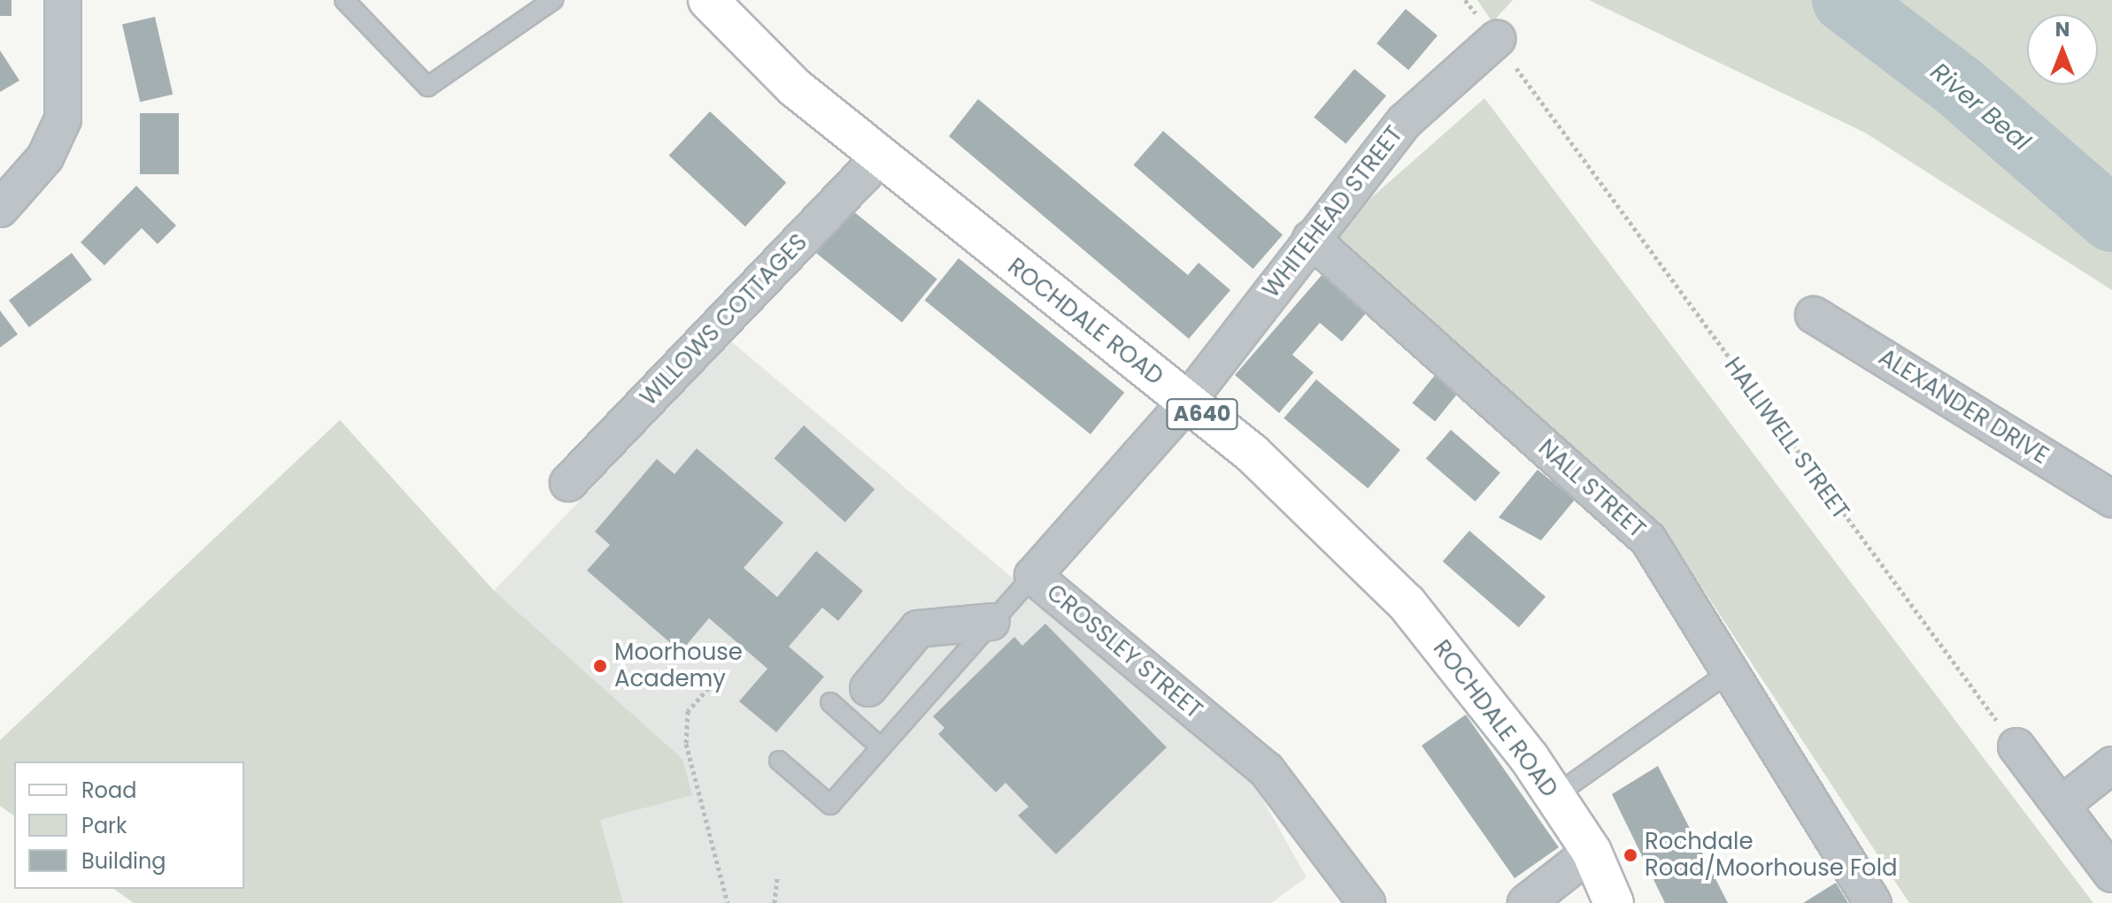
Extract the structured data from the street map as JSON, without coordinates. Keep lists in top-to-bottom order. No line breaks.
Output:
{"streets":{"main road":["ROCHDALE ROAD","A640"],"street":["WHITEHEAD STREET","WILLOWS COTTAGES","ALEXANDER DRIVE","NALL STREET","CROSSLEY STREET"],"path":["HALLIWELL STREET"]},"crossings":[["WHITEHEAD STREET","ROCHDALE ROAD"],["WHITEHEAD STREET","HALLIWELL STREET"],["WHITEHEAD STREET","NALL STREET"],["WHITEHEAD STREET","CROSSLEY STREET"],["WILLOWS COTTAGES","ROCHDALE ROAD"],["ROCHDALE ROAD","CROSSLEY STREET"]],"water":["River Beal"],"places":["Moorhouse Academy","Rochdale Road/Moorhouse Fold"],"legend":["Road","Park","Building"],"north":"top"}
